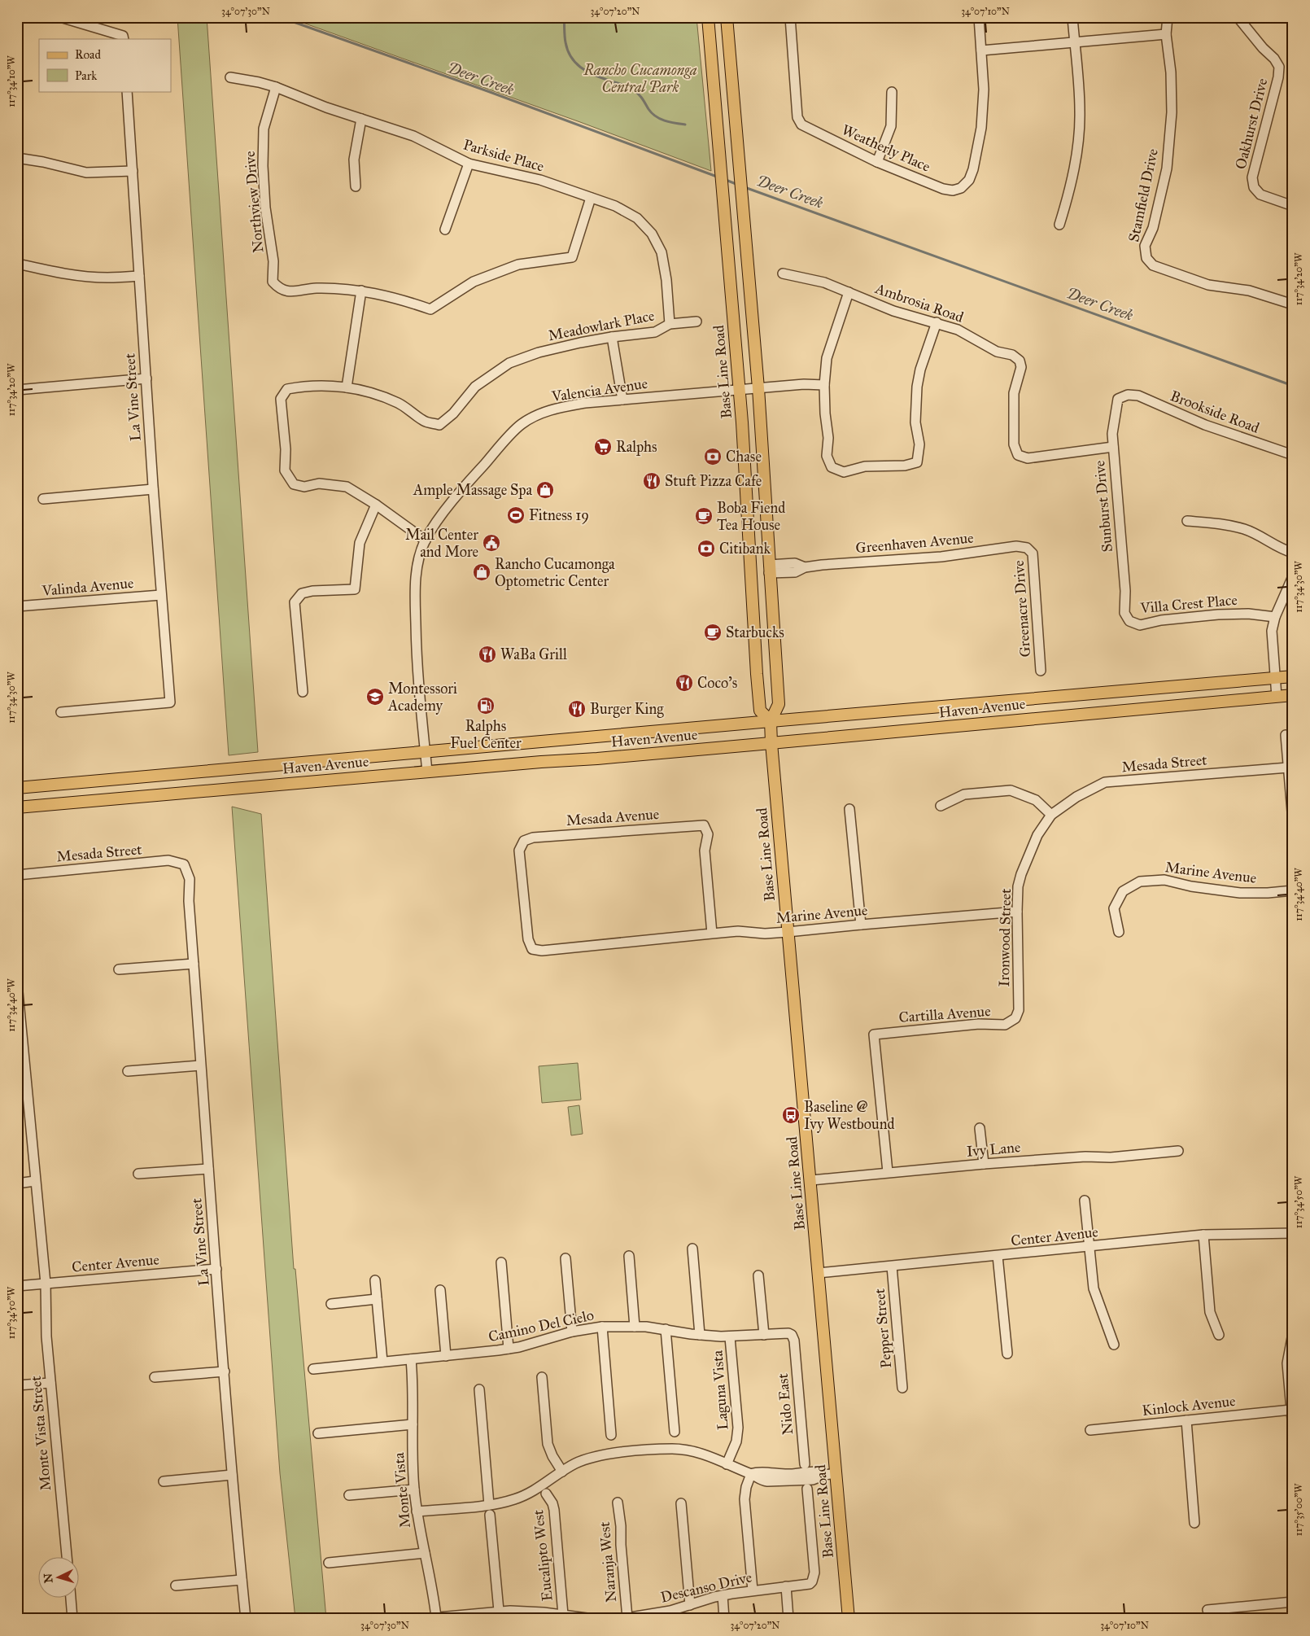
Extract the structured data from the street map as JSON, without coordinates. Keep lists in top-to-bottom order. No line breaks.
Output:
{"streets":{"main road":["Base Line Road","Haven Avenue"],"street":["Oakhurst Drive","Weatherly Place","Parkside Place","Stamfield Drive","Northview Drive","Ambrosia Road","Meadowlark Place","Valencia Avenue","La Vine Street","Brookside Road","Sunburst Drive","Greenhaven Avenue","Valinda Avenue","Villa Crest Place","Greenacre Drive","Mesada Street","Mesada Avenue","Marine Avenue","Ironwood Street","Cartilla Avenue","Ivy Lane","Center Avenue","Camino Del Cielo","Pepper Street","Laguna Vista","Nido East","Kinlock Avenue","Monte Vista Street","Monte Vista","Eucalipto West","Naranja West","Descanso Drive"]},"crossings":[["Parkside Place","Northview Drive"],["Parkside Place","Meadowlark Place"],["Ambrosia Road","Sunburst Drive"],["Base Line Road","Valencia Avenue"],["Base Line Road","Haven Avenue"],["Base Line Road","Marine Avenue"],["Base Line Road","Ivy Lane"],["Base Line Road","Center Avenue"],["Valencia Avenue","Haven Avenue"],["La Vine Street","Valinda Avenue"],["La Vine Street","Mesada Street"],["La Vine Street","Center Avenue"],["Brookside Road","Sunburst Drive"],["Sunburst Drive","Villa Crest Place"],["Greenhaven Avenue","Greenacre Drive"],["Mesada Street","Ironwood Street"],["Mesada Avenue","Marine Avenue"],["Marine Avenue","Ironwood Street"],["Ironwood Street","Cartilla Avenue"],["Cartilla Avenue","Ivy Lane"],["Center Avenue","Pepper Street"],["Center Avenue","Monte Vista Street"],["Camino Del Cielo","Laguna Vista"],["Camino Del Cielo","Nido East"],["Camino Del Cielo","Monte Vista"],["Naranja West","Descanso Drive"]],"water":["Deer Creek"],"parks":["Rancho Cucamonga Central Park"],"places":{"supermarket":["Ralphs"],"bank":["Chase","Citibank"],"restaurant":["Stuft Pizza Cafe","WaBa Grill","Coco's","Burger King"],"shop":["Ample Massage Spa","Rancho Cucamonga Optometric Center"],"sports":["Fitness 19"],"cafe":["Boba Fiend Tea House","Starbucks"],"public building":["Mail Center and More"],"school or university":["Montessori Academy"],"fuel station":["Ralphs Fuel Center"],"bus stop":["Baseline @ Ivy Westbound"]},"legend":["Road","Park"],"north":"left","coordinates":["34°07'30\"N","34°07'20\"N","34°07'10\"N","117°34'10\"W","117°34'20\"W","117°34'30\"W","117°34'40\"W","117°34'50\"W","117°35'00\"W"]}
